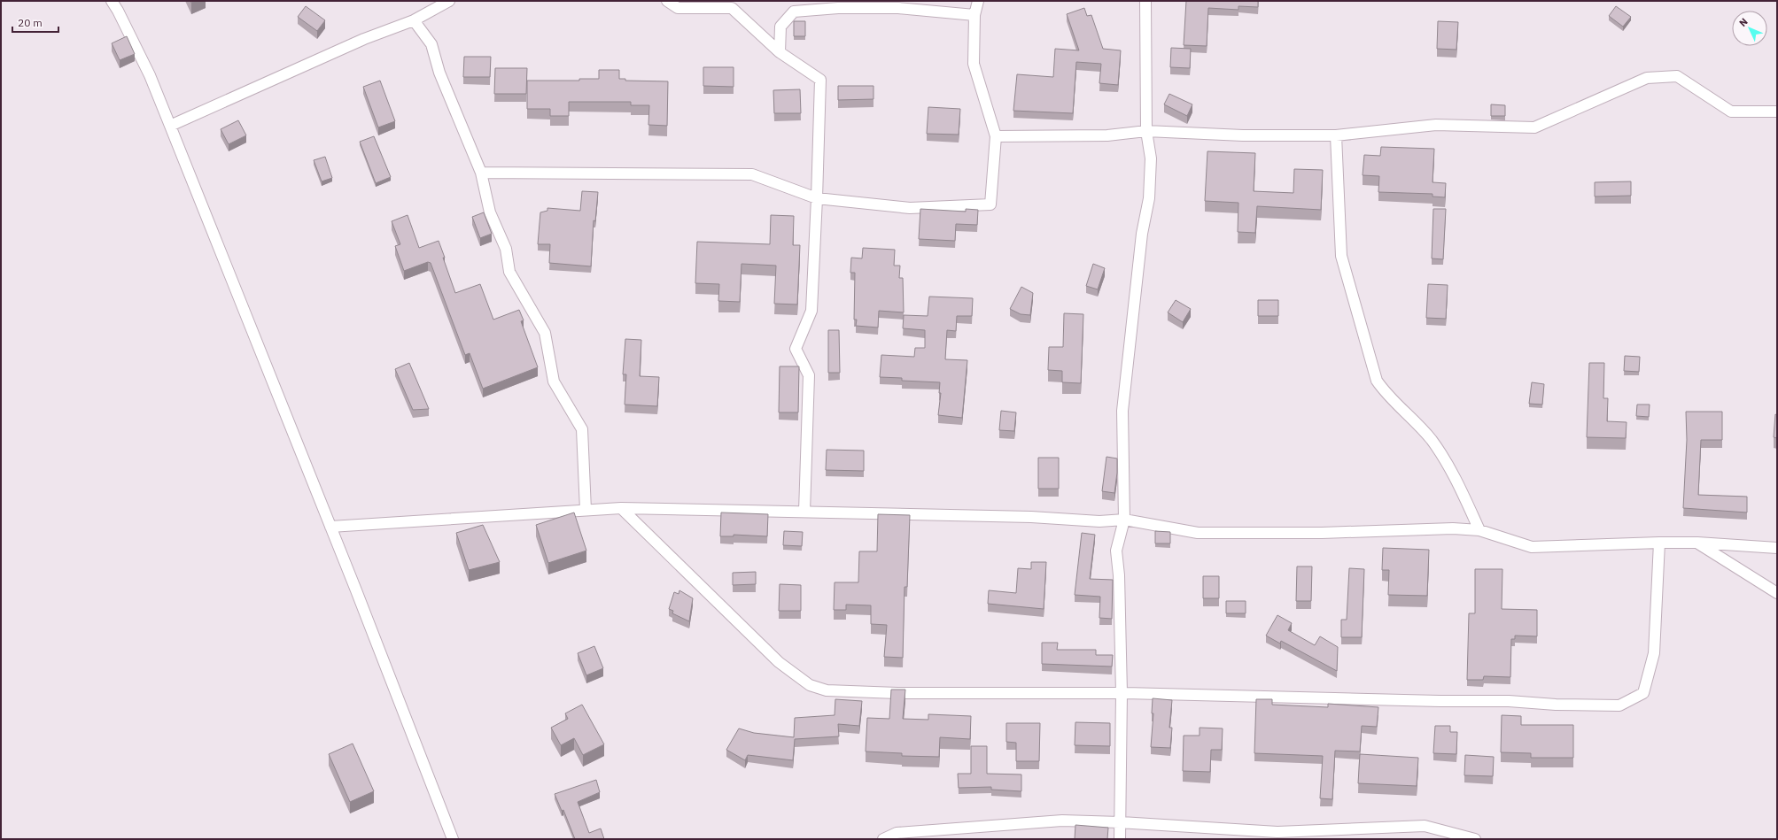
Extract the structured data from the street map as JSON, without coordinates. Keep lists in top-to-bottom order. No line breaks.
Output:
{"scale_bar":"20 m","north":"top left"}
